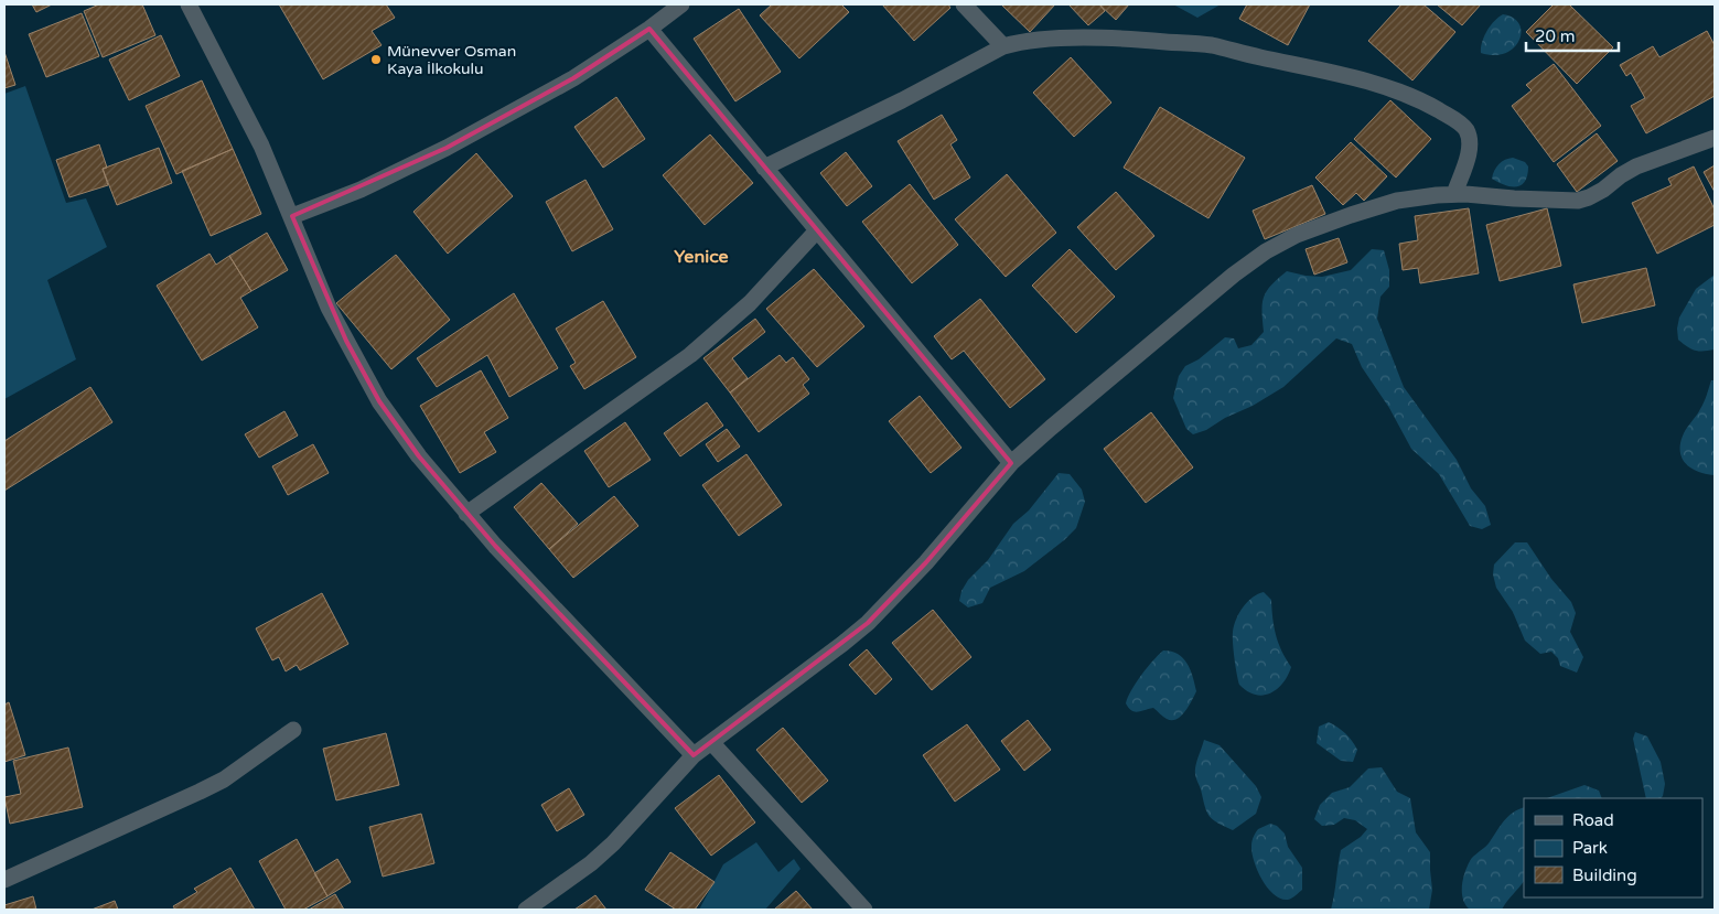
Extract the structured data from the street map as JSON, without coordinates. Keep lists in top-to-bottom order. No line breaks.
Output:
{"districts":["Yenice"],"places":["Münevver Osman Kaya İlkokulu"],"legend":["Road","Park","Building"],"scale_bar":"20 m"}
